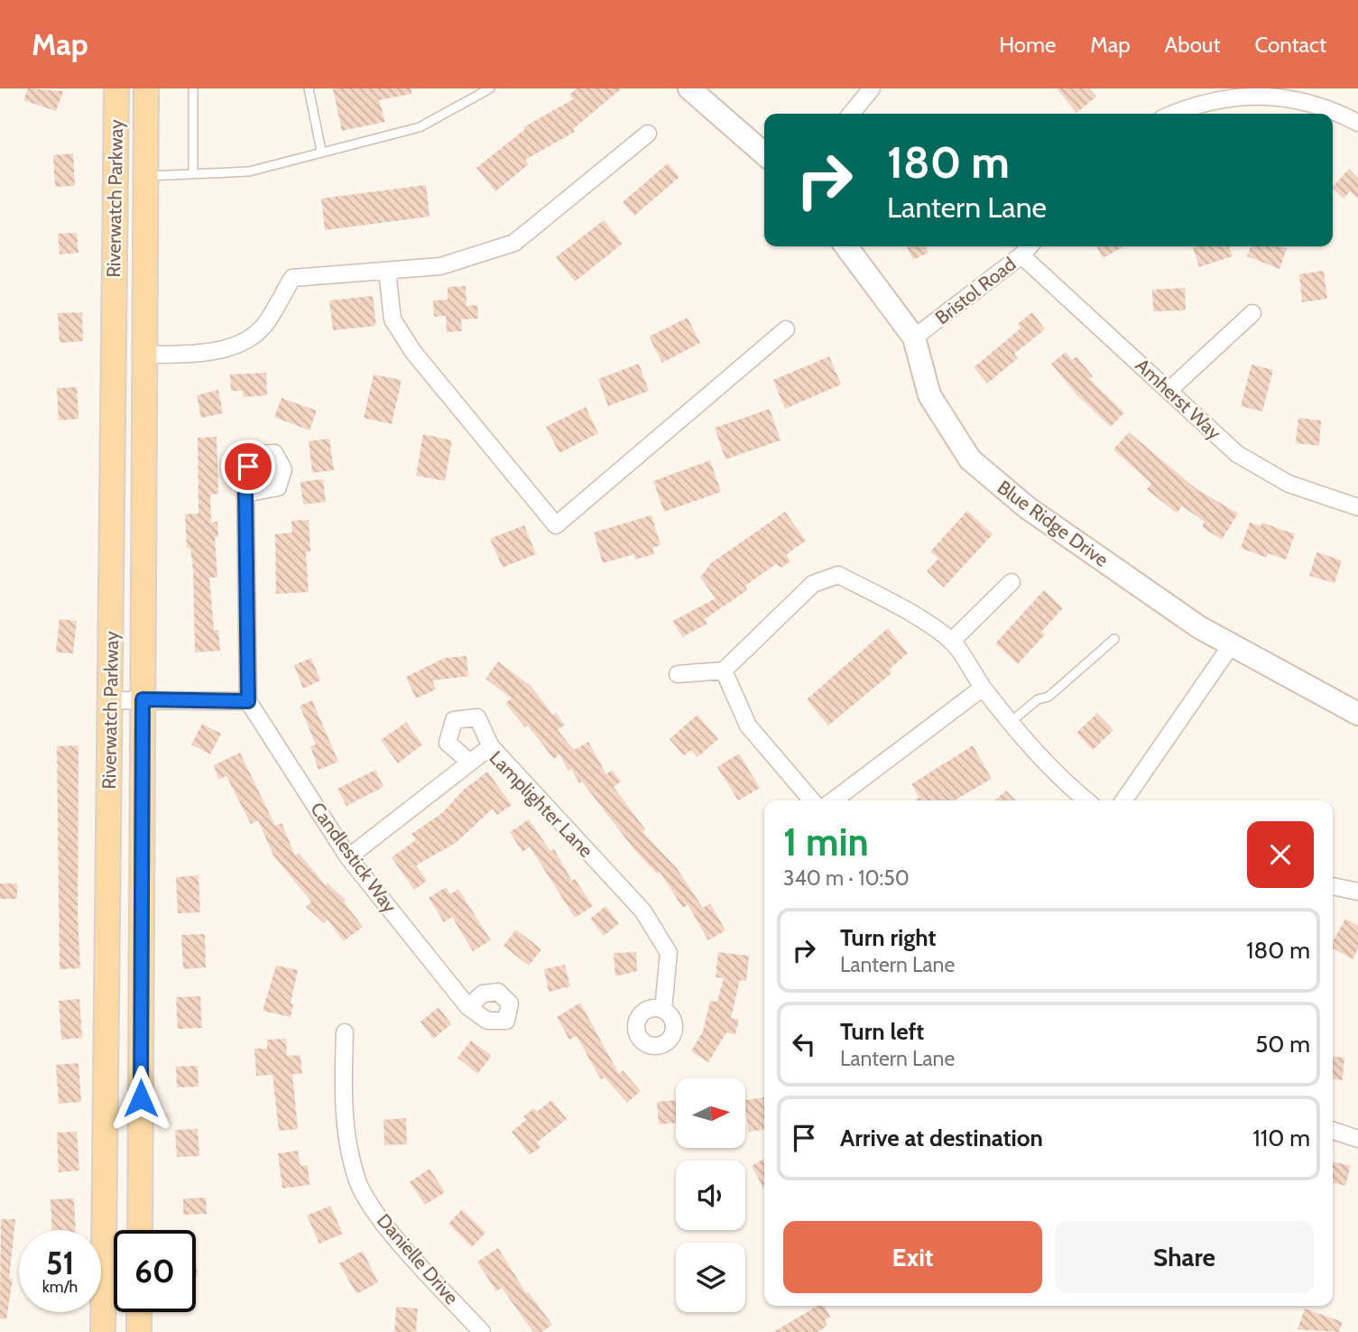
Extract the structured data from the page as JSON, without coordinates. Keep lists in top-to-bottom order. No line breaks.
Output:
{"streets":{"main road":["Riverwatch Parkway"],"street":["Bristol Road","Amherst Way","Blue Ridge Drive","Lamplighter Lane","Candlestick Way","Danielle Drive"]},"crossings":[["Bristol Road","Amherst Way"],["Bristol Road","Blue Ridge Drive"],["Lamplighter Lane","Candlestick Way"]],"north":"right","page":{"header":"Map","nav":["Home","Map","About","Contact"],"turn":["180 m","Lantern Lane"],"heading":["1 min","340 m · 10:50"],"list":[{"name":"Turn right","note":"Lantern Lane","value":"180 m"},{"name":"Turn left","note":"Lantern Lane","value":"50 m"},{"name":"Arrive at destination","value":"110 m"}],"buttons":["Exit","Share"],"speed":"51 km/h","limit":"60"}}
